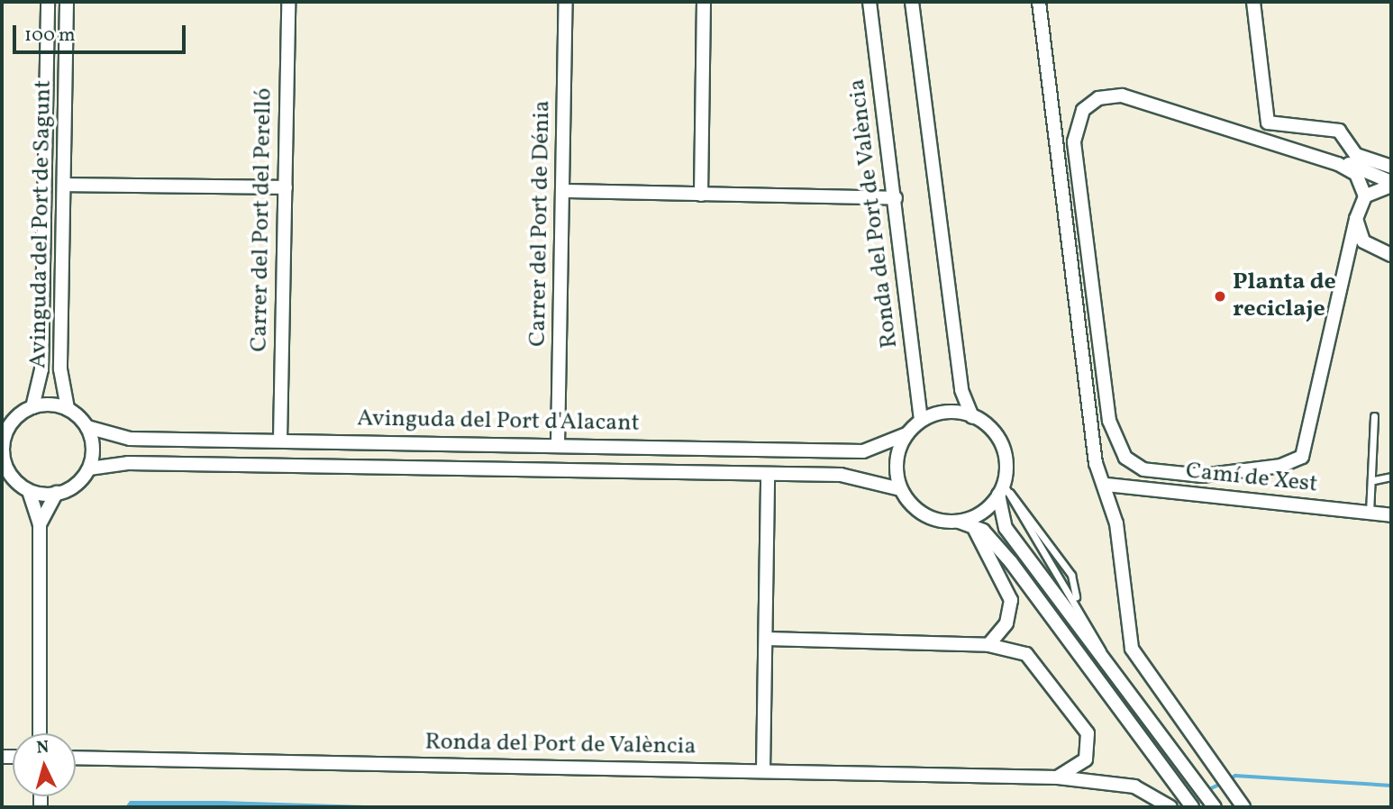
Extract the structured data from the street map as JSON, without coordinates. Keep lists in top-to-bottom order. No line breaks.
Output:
{"streets":{"street":["Ronda del Port de València","Carrer del Port del Perelló","Carrer del Port de Dénia","Avinguda del Port de Sagunt","Avinguda del Port d'Alacant","Camí de Xest"]},"crossings":[["Ronda del Port de València","Avinguda del Port d'Alacant"],["Carrer del Port del Perelló","Avinguda del Port d'Alacant"],["Carrer del Port de Dénia","Avinguda del Port d'Alacant"],["Avinguda del Port de Sagunt","Avinguda del Port d'Alacant"]],"places":["Planta de reciclaje"],"scale_bar":"100 m","north":"top"}
